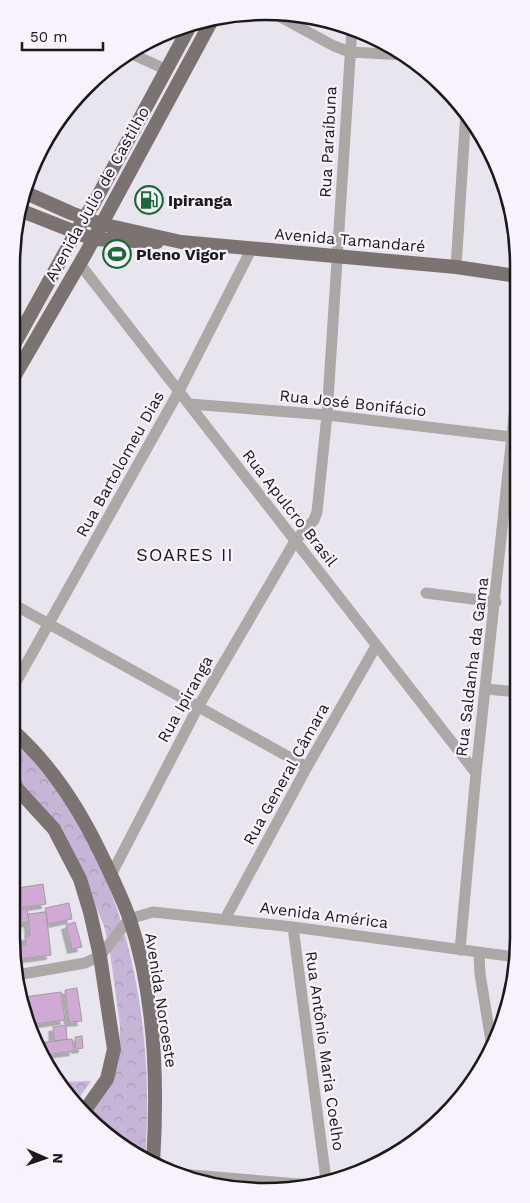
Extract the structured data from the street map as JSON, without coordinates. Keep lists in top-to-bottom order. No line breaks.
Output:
{"streets":{"main road":["Avenida Julio de Castilho","Avenida Tamandaré","Avenida Noroeste"],"street":["Rua Paraíbuna","Rua José Bonifácio","Rua Bartolomeu Dias","Rua Apulcro Brasil","Rua Saldanha da Gama","Rua Ipiranga","Rua General Câmara","Avenida América","Rua Antônio Maria Coelho"]},"crossings":[["Rua Paraíbuna","Avenida Tamandaré"],["Rua Paraíbuna","Rua José Bonifácio"],["Rua Paraíbuna","Rua Ipiranga"],["Avenida Julio de Castilho","Avenida Tamandaré"],["Avenida Julio de Castilho","Rua Apulcro Brasil"],["Avenida Tamandaré","Rua Bartolomeu Dias"],["Rua José Bonifácio","Rua Apulcro Brasil"],["Rua José Bonifácio","Rua Ipiranga"],["Rua Bartolomeu Dias","Rua Apulcro Brasil"],["Rua Apulcro Brasil","Rua Saldanha da Gama"],["Rua Apulcro Brasil","Rua Ipiranga"],["Rua Apulcro Brasil","Rua General Câmara"],["Rua Saldanha da Gama","Avenida América"],["Rua Ipiranga","Avenida Noroeste"],["Rua General Câmara","Avenida América"],["Avenida América","Avenida Noroeste"],["Avenida América","Rua Antônio Maria Coelho"]],"districts":["SOARES II"],"places":{"fuel station":["Ipiranga"],"sports":["Pleno Vigor"]},"scale_bar":"50 m","north":"right"}
